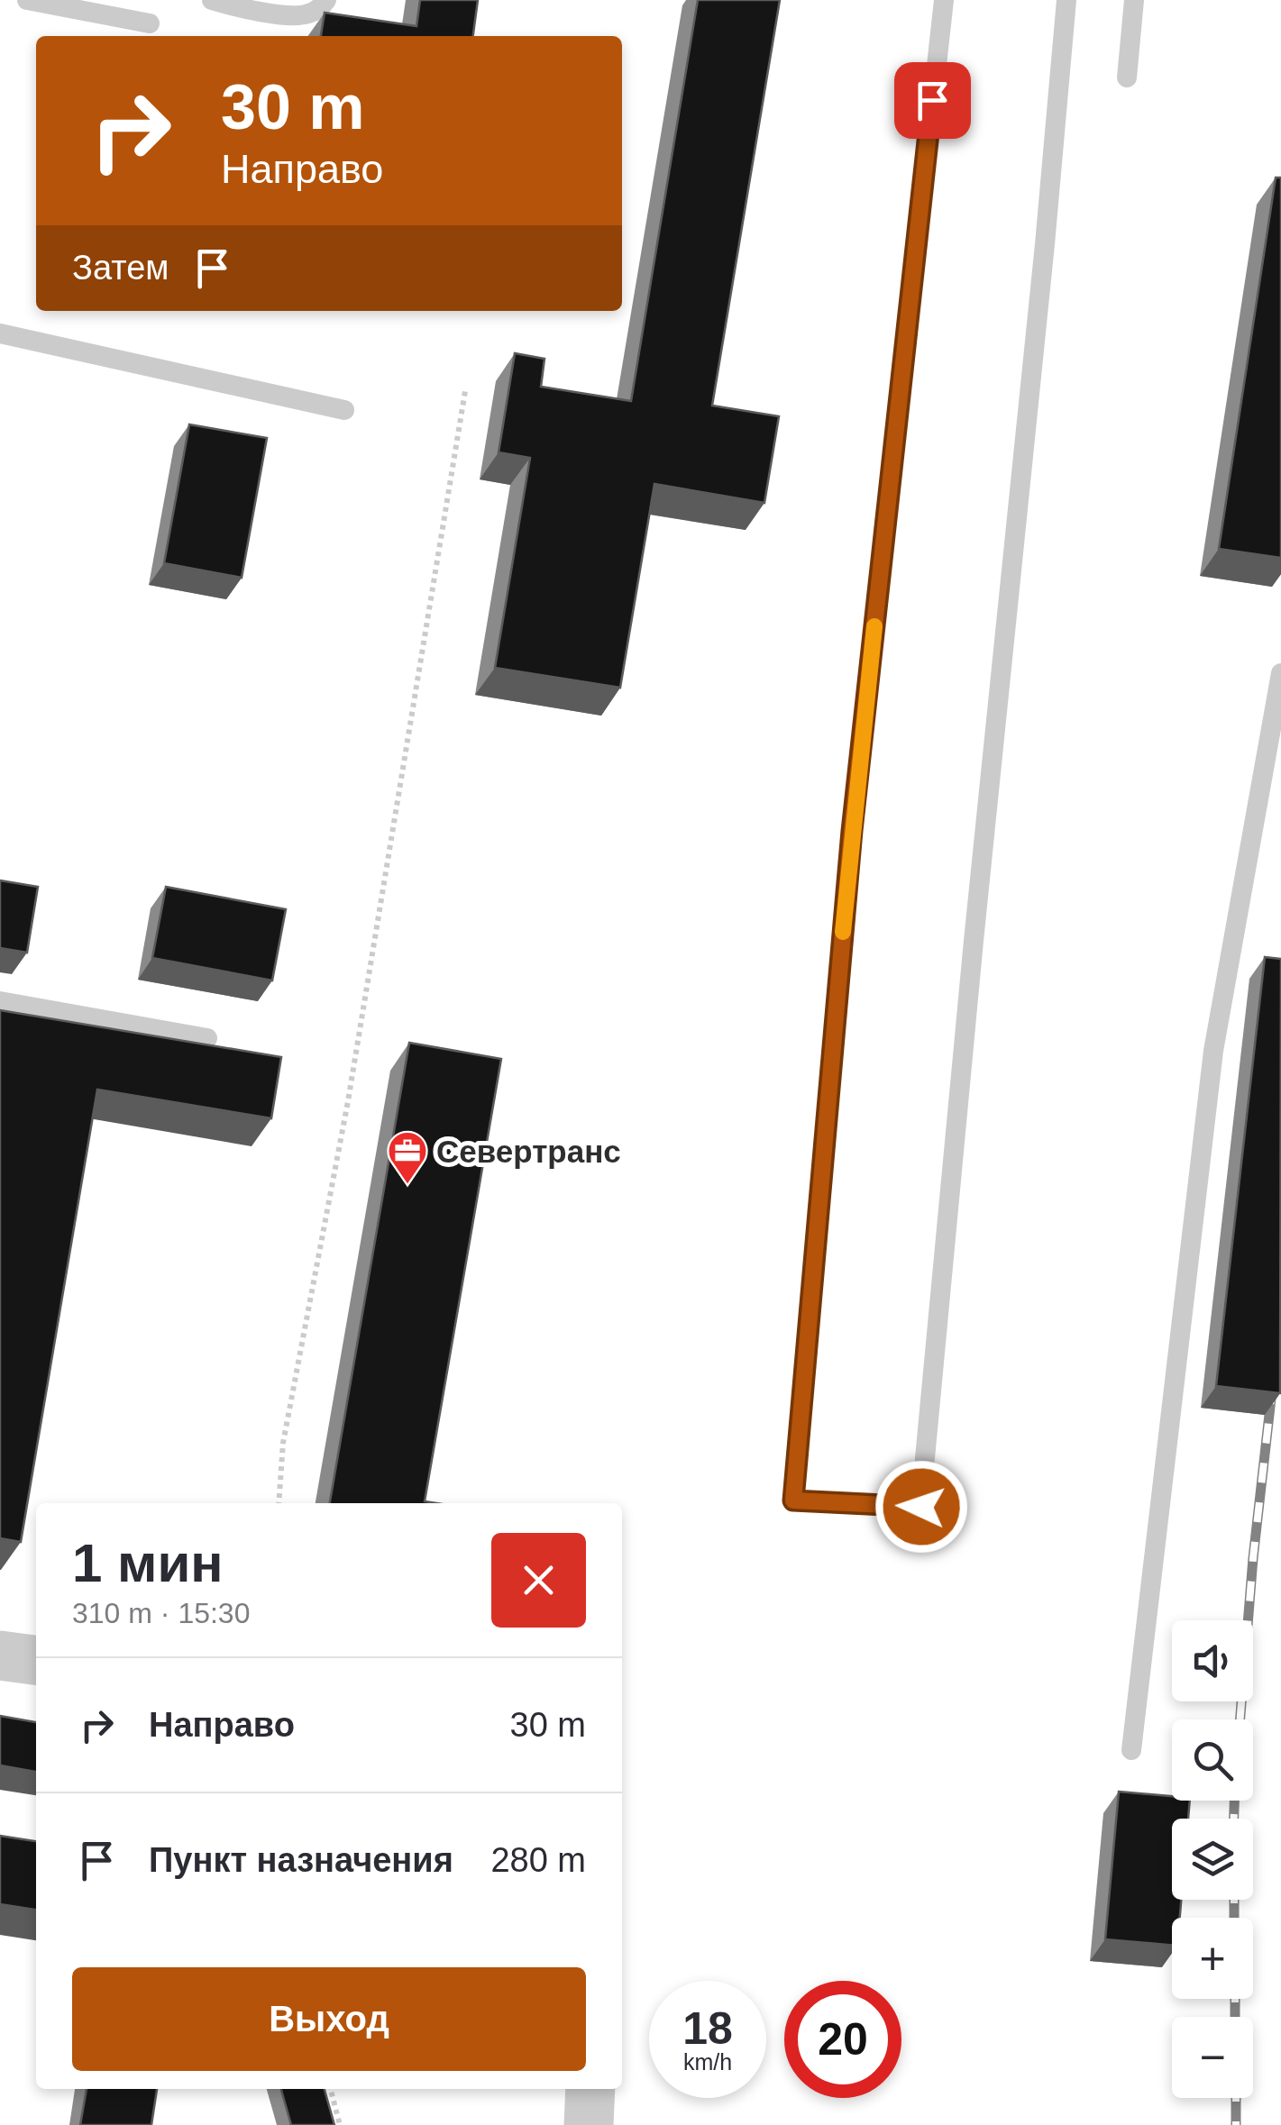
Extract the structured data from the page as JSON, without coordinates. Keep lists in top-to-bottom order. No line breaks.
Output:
{"places":{"office":["Севертранс"]},"page":{"turn":["30 m","Направо"],"then":"Затем","heading":["1 мин","310 m · 15:30"],"map_buttons":["+","−"],"list":[{"name":"Направо","value":"30 m"},{"name":"Пункт назначения","value":"280 m"}],"buttons":"Выход","speed":"18 km/h","limit":"20"}}
